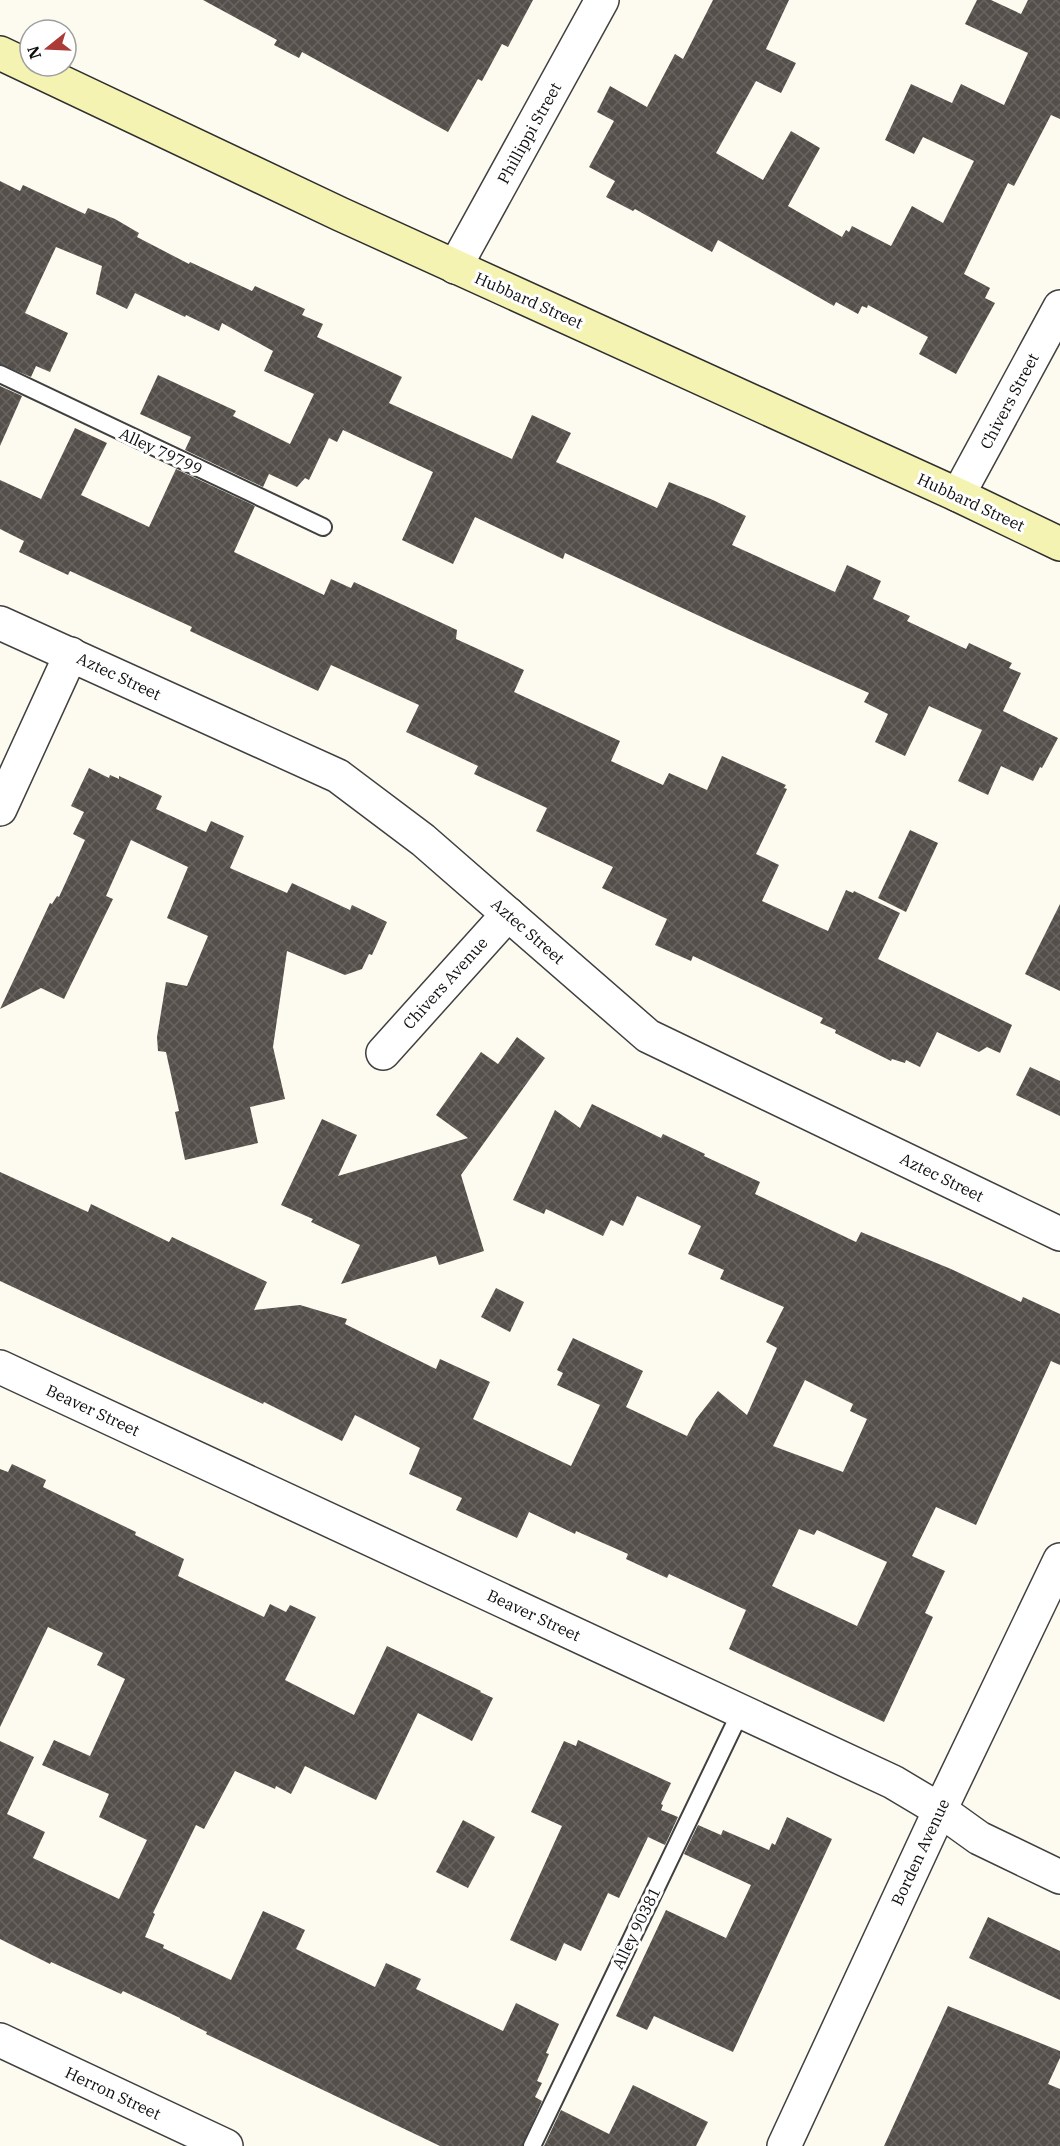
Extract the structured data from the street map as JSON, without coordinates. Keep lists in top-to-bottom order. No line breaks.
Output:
{"streets":{"main road":["Hubbard Street"],"street":["Phillippi Street","Chivers Street","Aztec Street","Chivers Avenue","Beaver Street","Borden Avenue","Herron Street"],"lane":["Alley 79799","Alley 90381"]},"crossings":[["Phillippi Street","Hubbard Street"],["Hubbard Street","Chivers Street"],["Aztec Street","Chivers Avenue"],["Beaver Street","Borden Avenue"],["Beaver Street","Alley 90381"]],"north":"left"}
